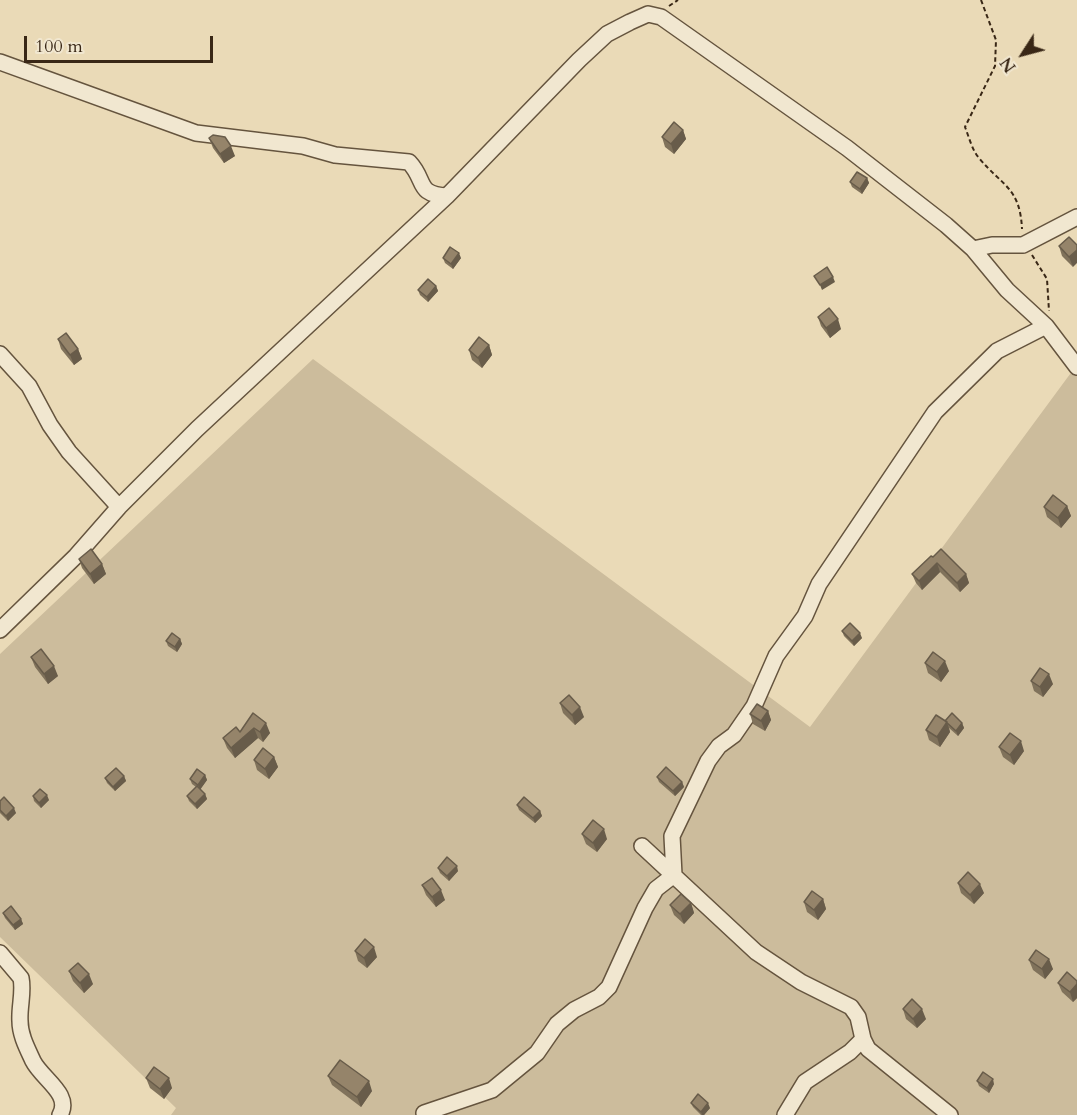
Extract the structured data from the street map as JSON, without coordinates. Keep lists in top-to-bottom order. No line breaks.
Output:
{"scale_bar":"100 m","north":"bottom left"}
